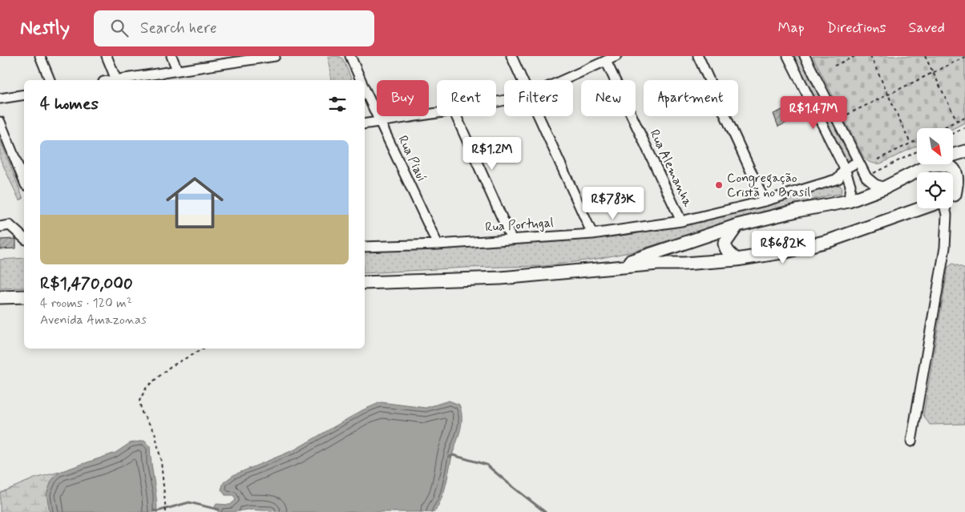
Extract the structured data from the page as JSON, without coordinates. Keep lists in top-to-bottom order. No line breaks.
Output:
{"streets":{"street":["Rua Piauí","Rua Alemanha","Rua Portugal"]},"crossings":[["Rua Piauí","Rua Portugal"],["Rua Alemanha","Rua Portugal"]],"places":["Congregação Cristã no Brasil"],"north":"bottom right","page":{"header":"Nestly","search":"Search here","nav":["Map","Directions","Saved"],"chip":["Buy","Rent","Filters","New","Apartment"],"heading":"4 homes","price":["R$1.47M","R$1.2M","R$783K","R$682K"],"list":[{"name":"R$1,470,000","note":"4 rooms · 120 m² · Avenida Amazonas"}]}}
